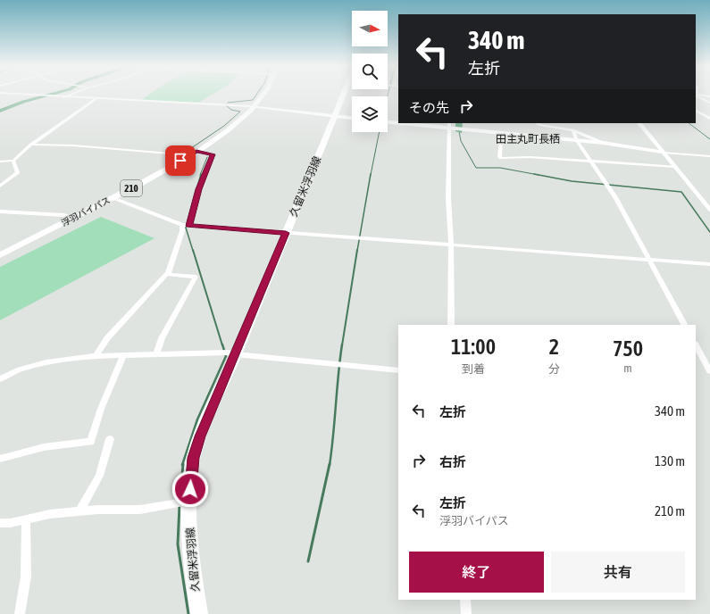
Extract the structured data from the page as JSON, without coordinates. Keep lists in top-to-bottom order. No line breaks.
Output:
{"streets":{"main road":["久留米浮羽線","210","浮羽バイパス"]},"districts":["田主丸町長栖"],"north":"right","page":{"turn":["340 m","左折"],"then":"その先","eta":["11:00","到着","2","分","750","m"],"list":[{"name":"左折","value":"340 m"},{"name":"右折","value":"130 m"},{"name":"左折","note":"浮羽バイパス","value":"210 m"}],"buttons":["終了","共有"]}}
